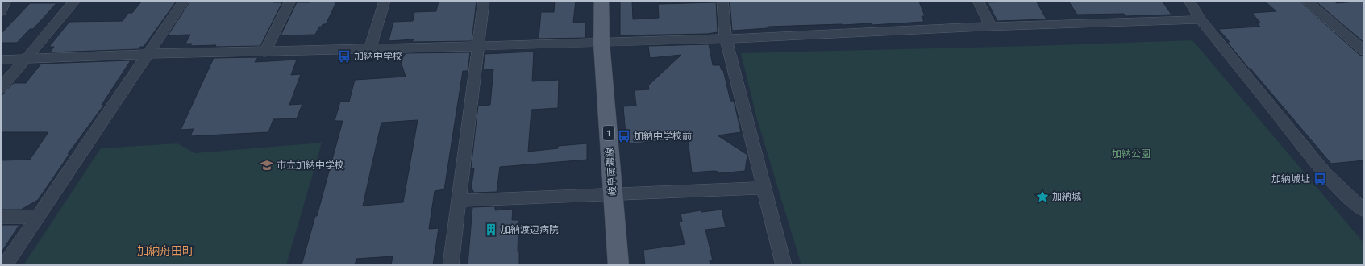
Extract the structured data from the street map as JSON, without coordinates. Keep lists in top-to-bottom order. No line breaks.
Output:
{"streets":{"main road":["1","岐阜南濃線"]},"districts":["加納舟田町"],"parks":["加納公園"],"places":{"bus stop":["加納中学校","加納中学校前","加納城址"],"school or university":["市立加納中学校"],"place":["加納城"],"building":["加納渡辺病院"]}}
